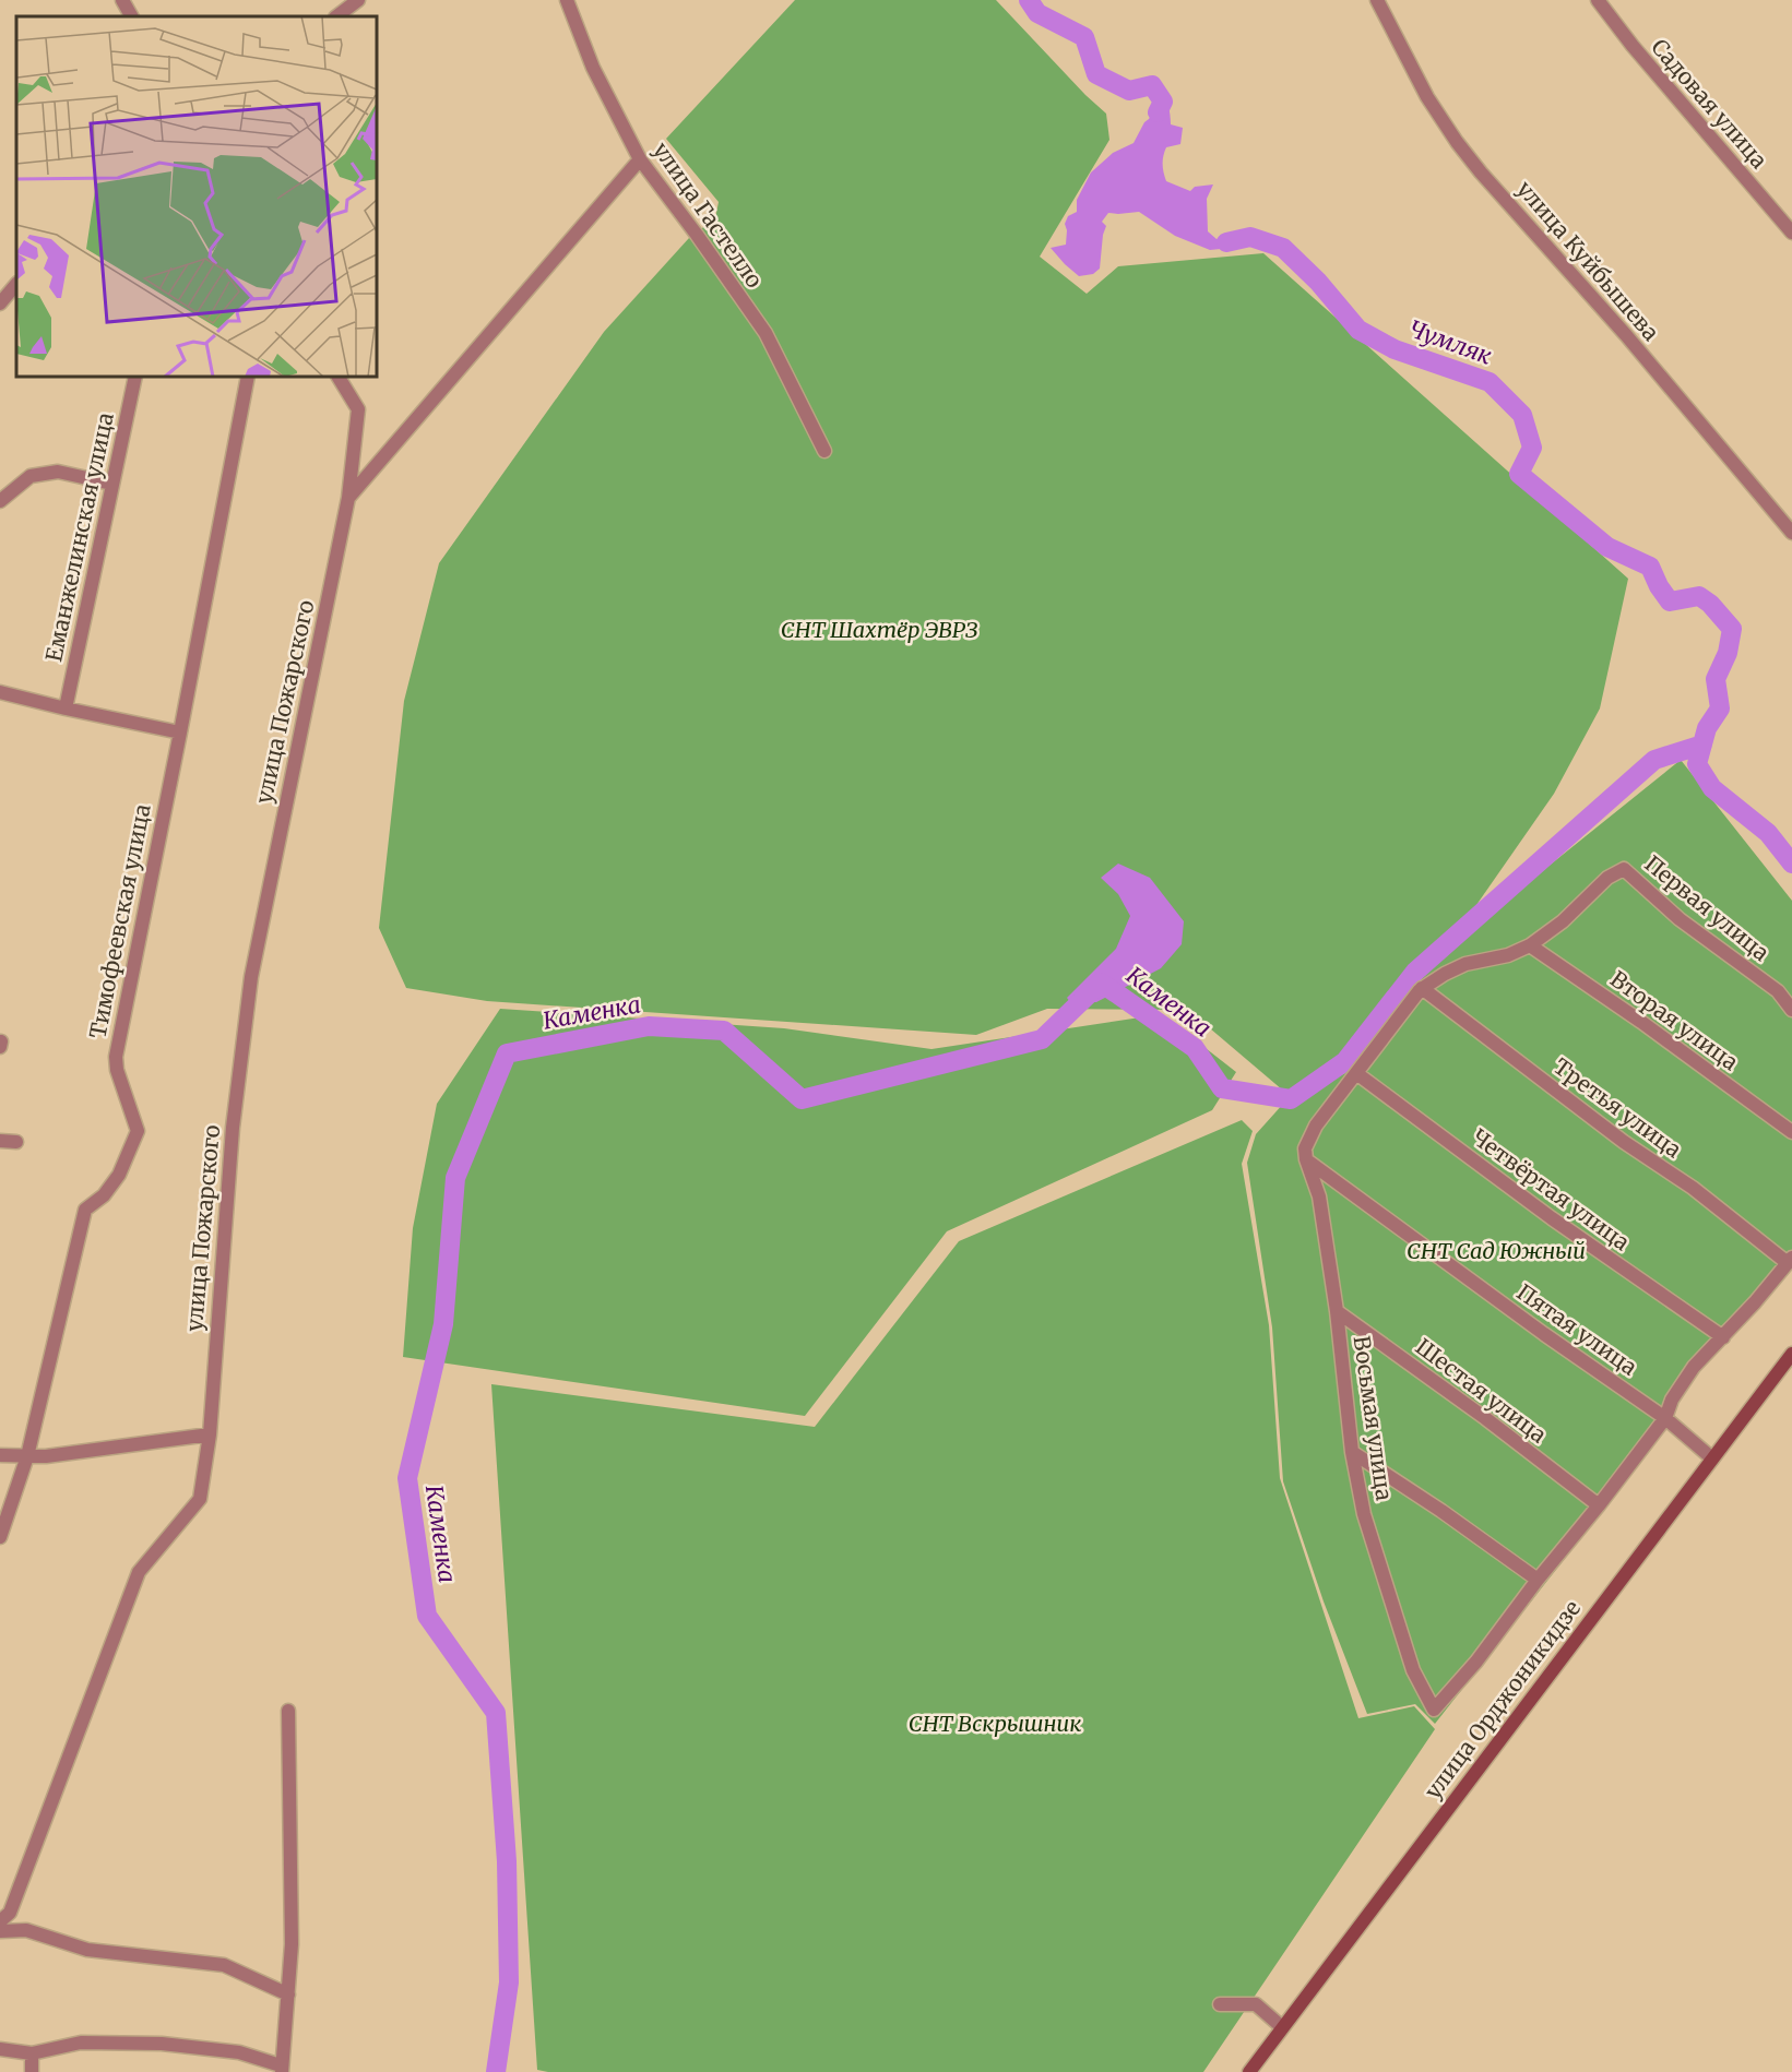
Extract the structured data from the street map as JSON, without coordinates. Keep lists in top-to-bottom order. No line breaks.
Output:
{"streets":{"main road":["улица Орджоникидзе"],"street":["Садовая улица","улица Гастелло","улица Куйбышева","Еманжелинская улица","улица Пожарского","Первая улица","Тимофеевская улица","Вторая улица","Третья улица","Четвёртая улица","Пятая улица","Шестая улица","Восьмая улица"]},"crossings":[["улица Гастелло","улица Пожарского"],["Первая улица","Вторая улица"],["Пятая улица","Восьмая улица"],["Пятая улица","улица Орджоникидзе"],["Шестая улица","Восьмая улица"]],"water":["Чумляк","Каменка"],"parks":["СНТ Шахтёр ЭВРЗ","СНТ Сад Южный","СНТ Вскрышник"]}
